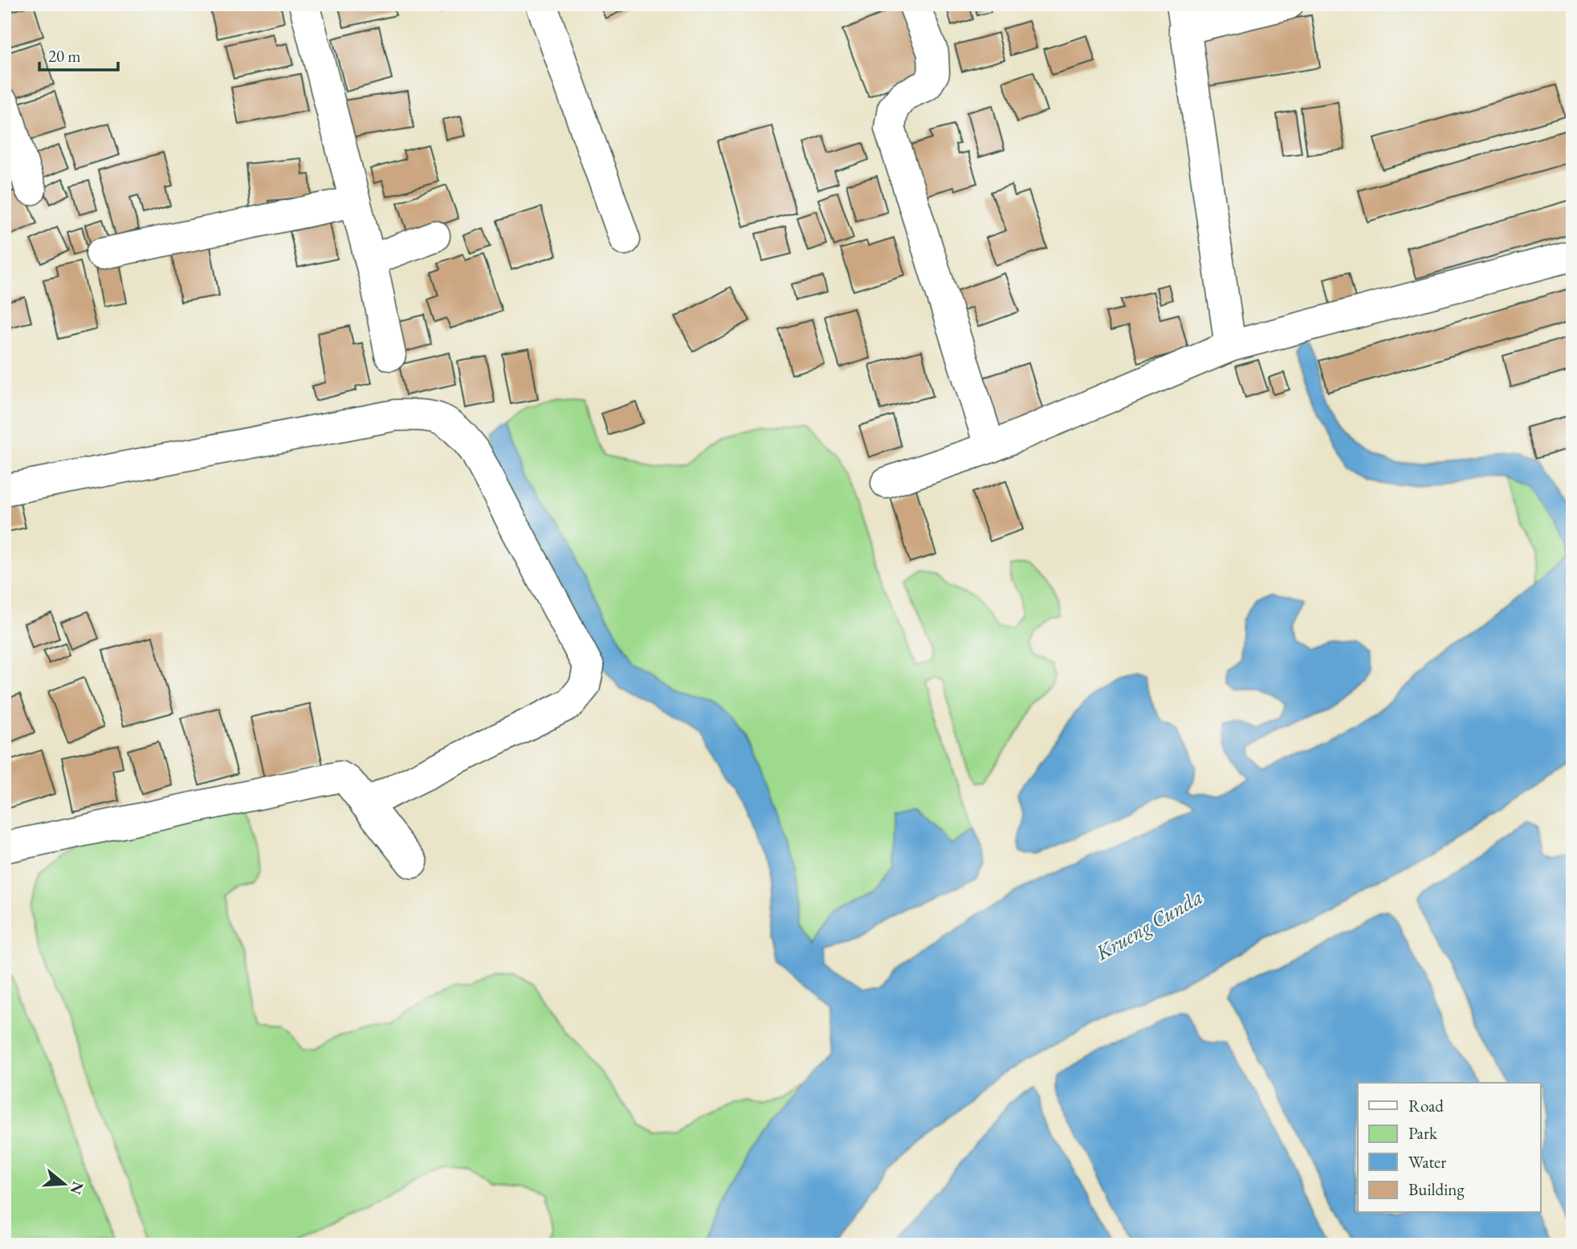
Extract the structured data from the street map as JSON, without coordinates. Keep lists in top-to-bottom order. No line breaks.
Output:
{"water":["Krueng Cunda"],"legend":["Road","Park","Water","Building"],"scale_bar":"20 m","north":"right"}
